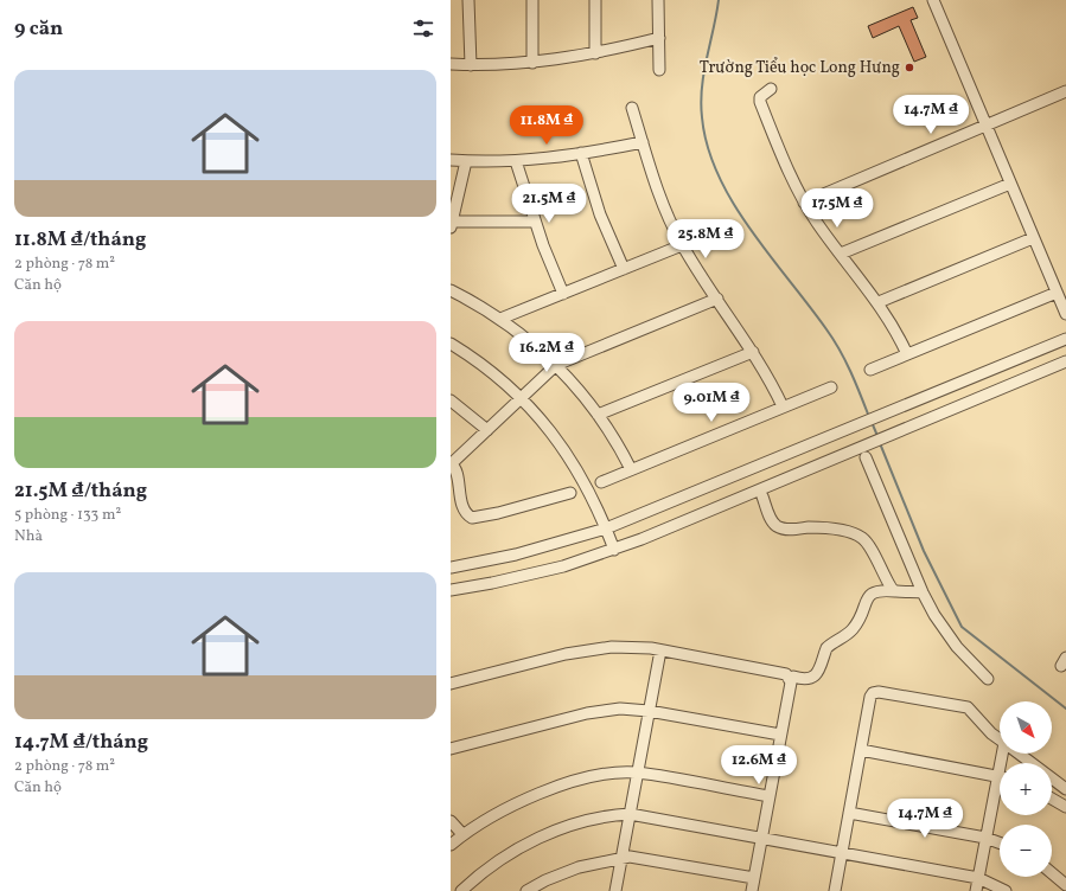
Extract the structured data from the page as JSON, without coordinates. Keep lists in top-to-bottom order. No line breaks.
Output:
{"places":["Trường Tiểu học Long Hưng"],"north":"bottom right","page":{"heading":"9 căn","list":[{"name":"11.8M ₫/tháng","note":"2 phòng · 78 m² · Căn hộ"},{"name":"21.5M ₫/tháng","note":"5 phòng · 133 m² · Nhà"},{"name":"14.7M ₫/tháng","note":"2 phòng · 78 m² · Căn hộ"}],"price":["14.7M ₫","11.8M ₫","21.5M ₫","17.5M ₫","25.8M ₫","16.2M ₫","9.01M ₫","12.6M ₫","14.7M ₫"],"map_buttons":["+","−"]}}
